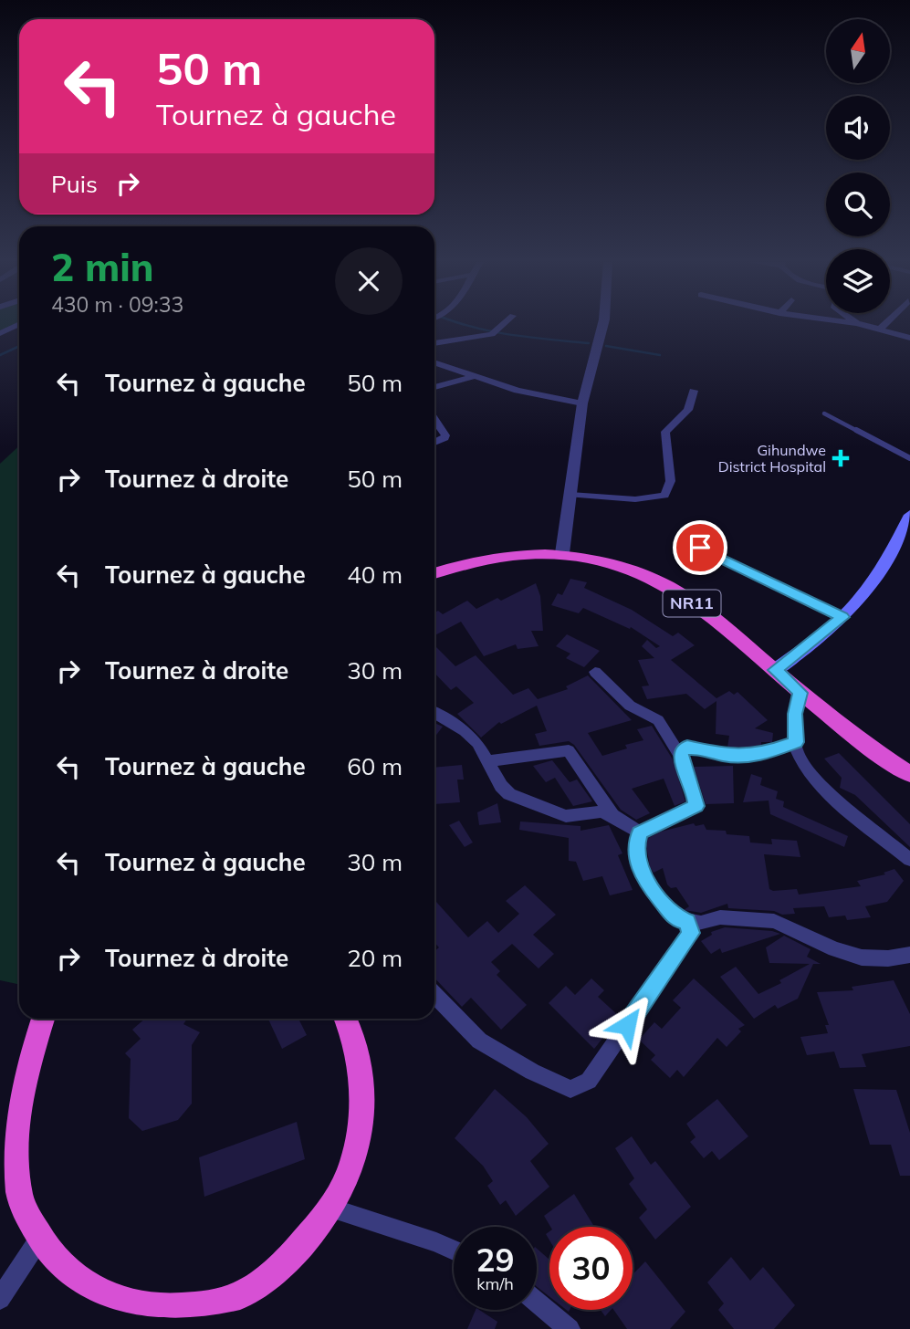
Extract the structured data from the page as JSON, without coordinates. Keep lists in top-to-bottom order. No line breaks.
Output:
{"streets":{"highway":["NR11"]},"places":{"health":["Gihundwe District Hospital"]},"north":"top","page":{"turn":["50 m","Tournez à gauche"],"then":"Puis","heading":["2 min","430 m · 09:33"],"list":[{"name":"Tournez à gauche","value":"50 m"},{"name":"Tournez à droite","value":"50 m"},{"name":"Tournez à gauche","value":"40 m"},{"name":"Tournez à droite","value":"30 m"},{"name":"Tournez à gauche","value":"60 m"},{"name":"Tournez à gauche","value":"30 m"},{"name":"Tournez à droite","value":"20 m"}],"speed":"29 km/h","limit":"30"}}
